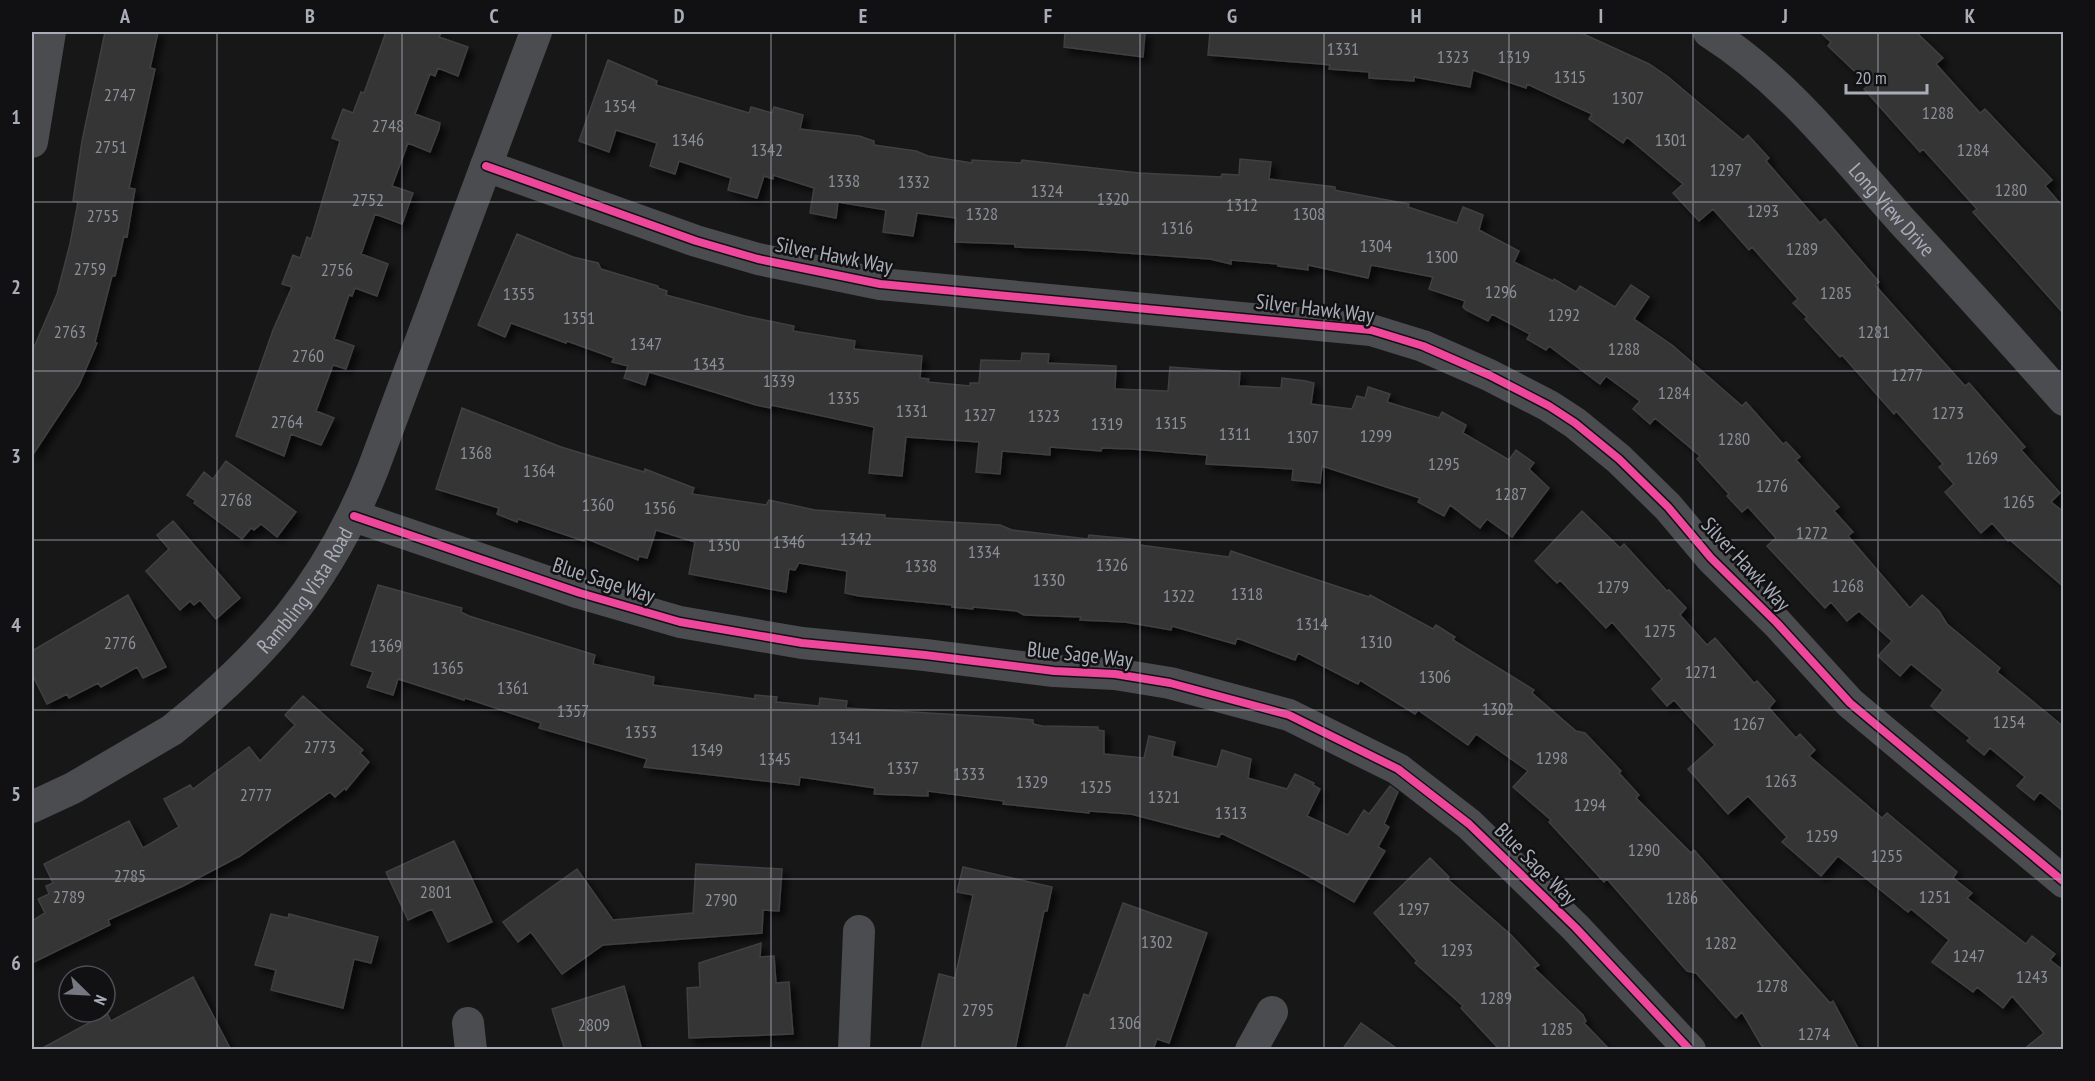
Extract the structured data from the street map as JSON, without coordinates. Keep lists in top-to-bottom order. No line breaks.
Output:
{"streets":{"street":["Long View Drive","Silver Hawk Way","Blue Sage Way","Rambling Vista Road"]},"crossings":[["Silver Hawk Way","Rambling Vista Road"],["Blue Sage Way","Rambling Vista Road"]],"house_numbers":["1331","1323","1319","1315","2747","1307","1354","1288","2748","1346","1301","2751","1342","1284","1297","1338","1332","1280","1324","1320","2752","1312","1293","1328","1308","2755","1316","1304","1289","1300","2759","2756","1296","1285","1355","1292","1351","2763","1281","1347","1288","2760","1343","1277","1339","1284","1335","1331","1273","1327","1323","2764","1315","1319","1311","1299","1307","1280","1368","1269","1295","1364","1276","1287","2768","1265","1360","1356","1272","1342","1346","1350","1334","1326","1338","1330","1268","1279","1318","1322","1314","1275","1310","2776","1369","1365","1271","1306","1361","1302","1357","1254","1267","1353","1341","2773","1349","1298","1345","1337","1333","1263","1329","1325","2777","1321","1294","1313","1259","1290","1255","2785","2801","2789","1251","1286","2790","1297","1302","1282","1293","1247","1243","1278","1289","2795","1306","2809","1285","1274"],"scale_bar":"20 m","north":"bottom right","grid":{"columns":["A","B","C","D","E","F","G","H","I","J","K"],"rows":["1","2","3","4","5","6"]}}
